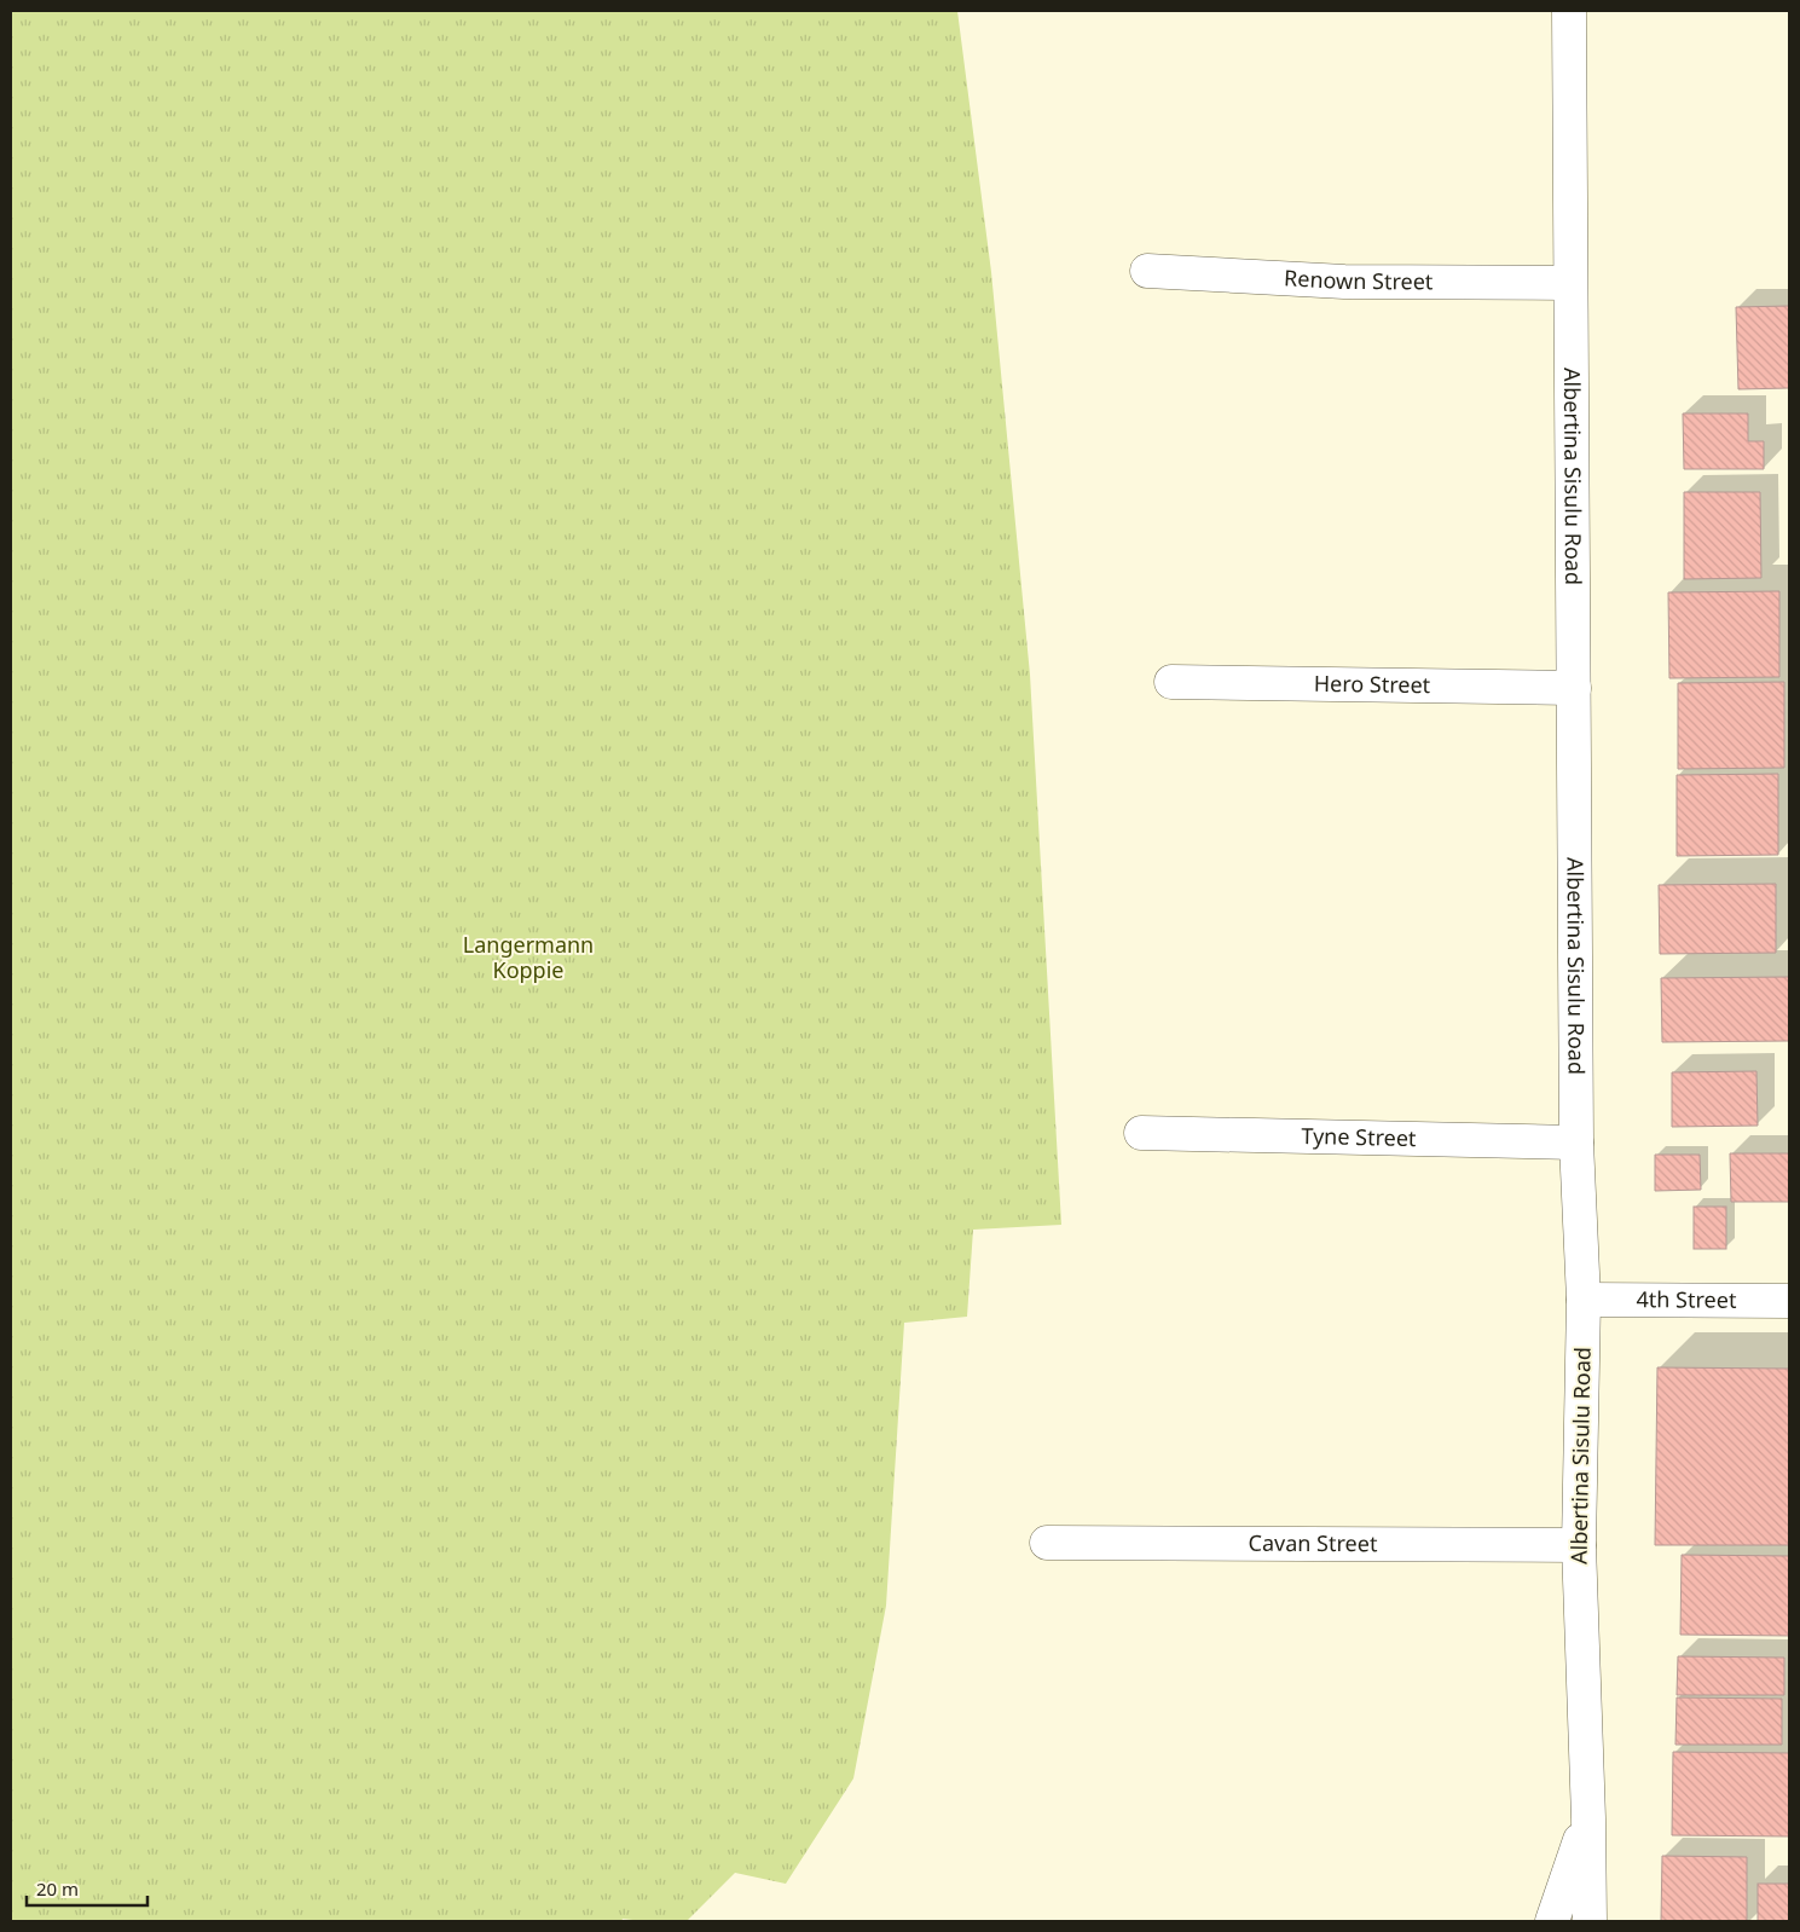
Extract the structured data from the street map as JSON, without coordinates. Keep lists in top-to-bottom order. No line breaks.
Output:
{"streets":{"main road":["Renown Street","Albertina Sisulu Road","Hero Street","Tyne Street","4th Street","Cavan Street"]},"crossings":[["Renown Street","Albertina Sisulu Road"],["Albertina Sisulu Road","Hero Street"],["Albertina Sisulu Road","Tyne Street"],["Albertina Sisulu Road","4th Street"],["Albertina Sisulu Road","Cavan Street"]],"parks":["Langermann Koppie"],"scale_bar":"20 m"}
